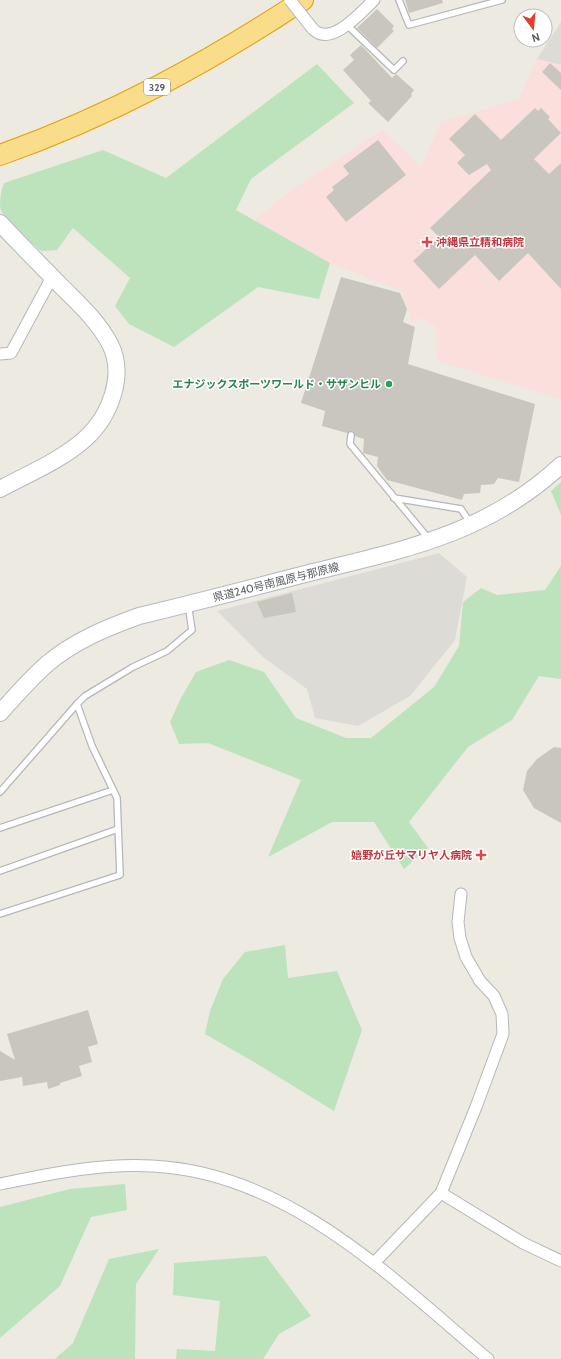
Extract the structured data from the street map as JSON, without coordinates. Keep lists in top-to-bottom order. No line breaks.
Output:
{"streets":{"highway":["329"],"main road":["県道240号南風原与那原線"]},"places":{"health":["沖縄県立精和病院","嬉野が丘サマリヤ人病院"],"other":["エナジックスポーツワールド・サザンヒル"]},"north":"bottom"}
